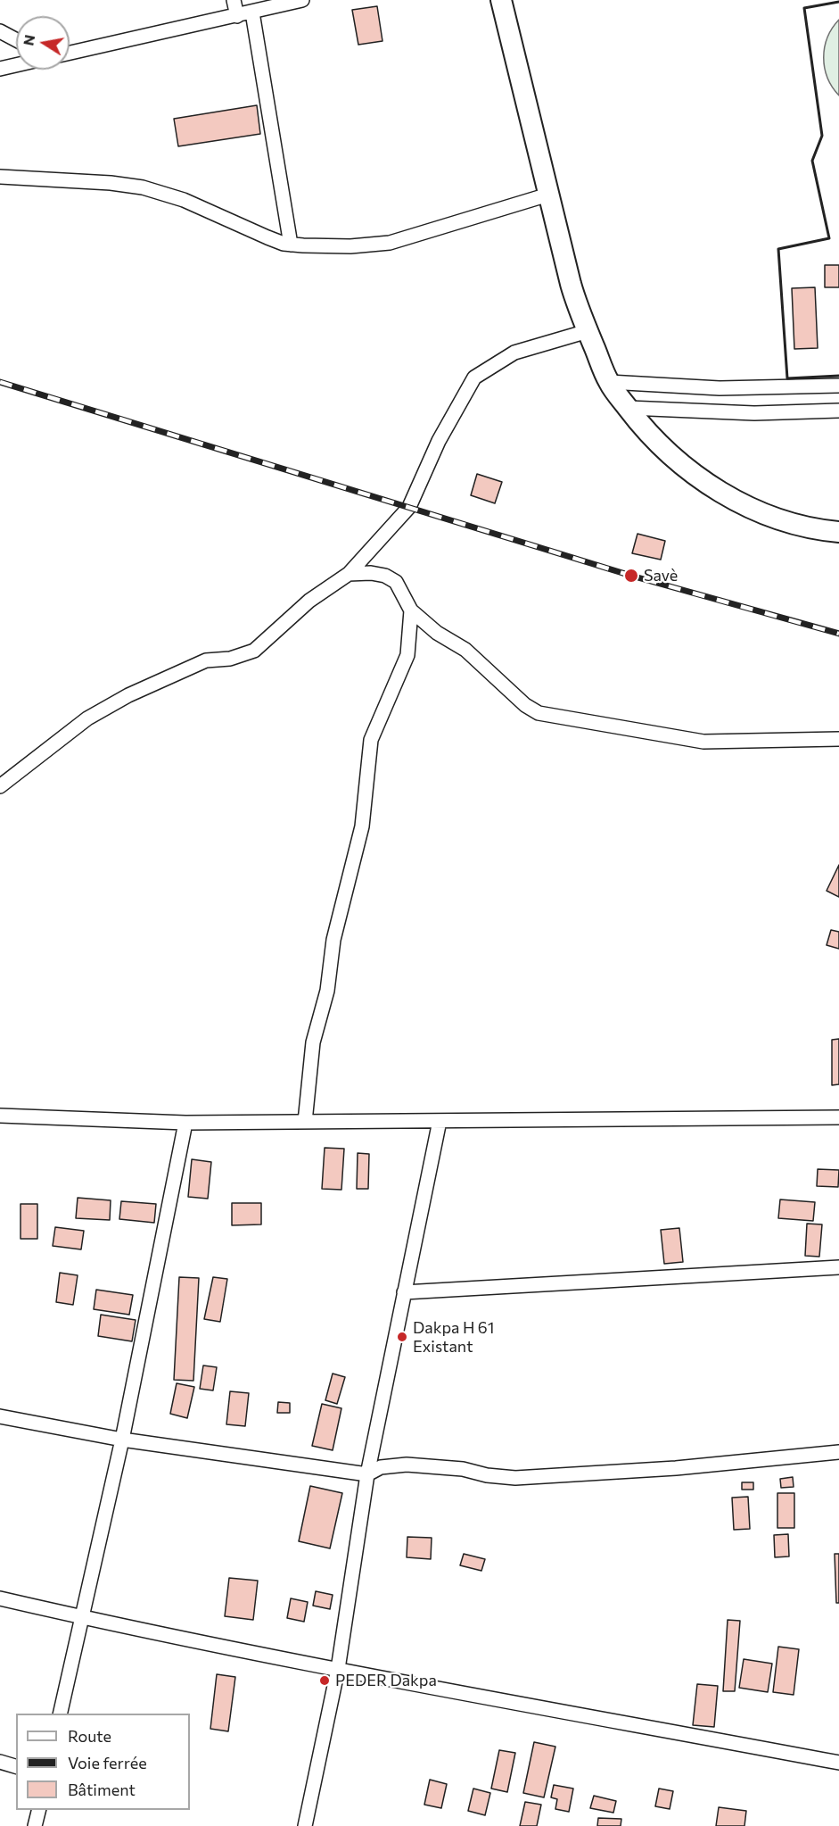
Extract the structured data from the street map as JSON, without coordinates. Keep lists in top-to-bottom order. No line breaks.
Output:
{"places":["Savè","Dakpa H 61 Existant","PEDER Dakpa"],"legend":["Route","Voie ferrée","Bâtiment"],"north":"left"}
